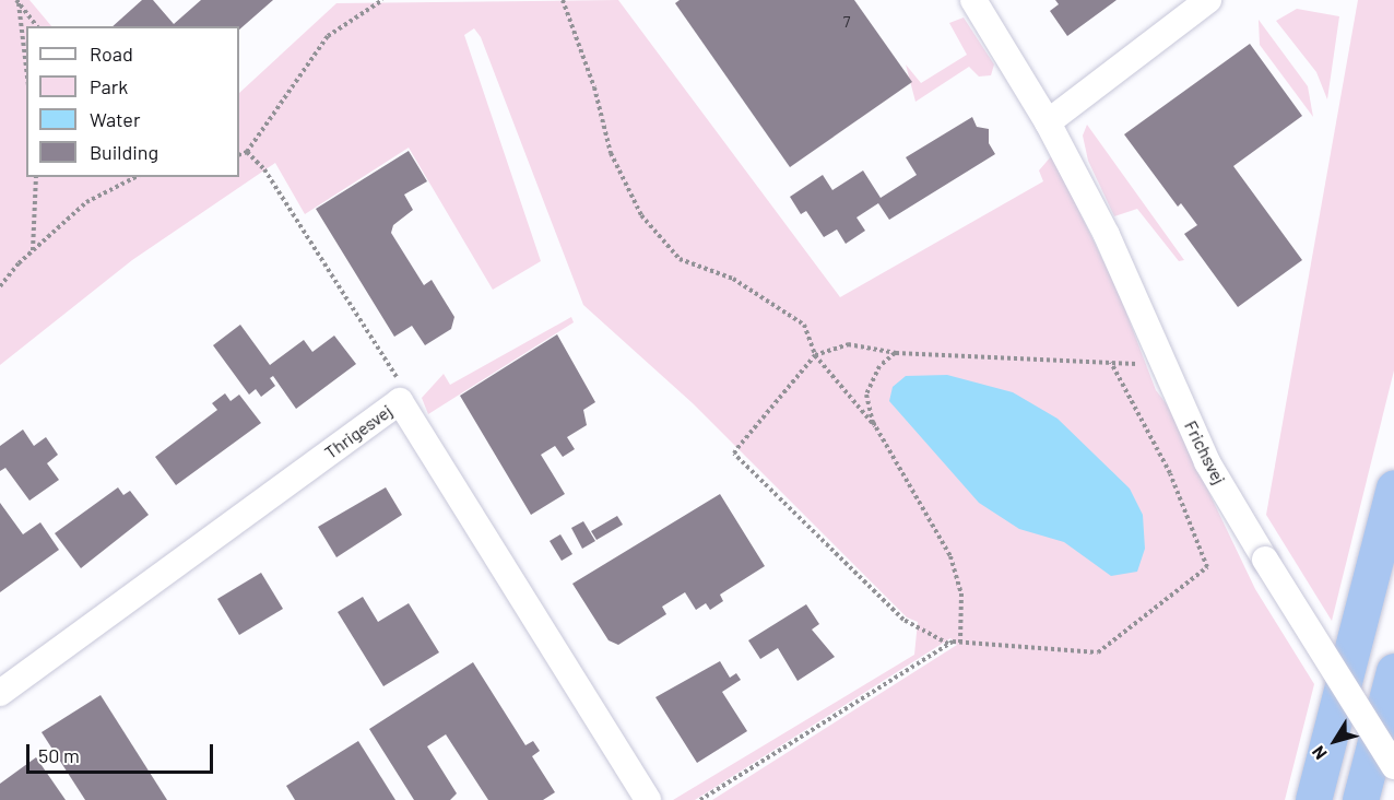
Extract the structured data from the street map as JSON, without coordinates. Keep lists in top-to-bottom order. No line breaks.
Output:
{"streets":{"street":["Thrigesvej","Frichsvej"]},"house_numbers":["7"],"legend":["Road","Park","Water","Building"],"scale_bar":"50 m","north":"bottom left"}
